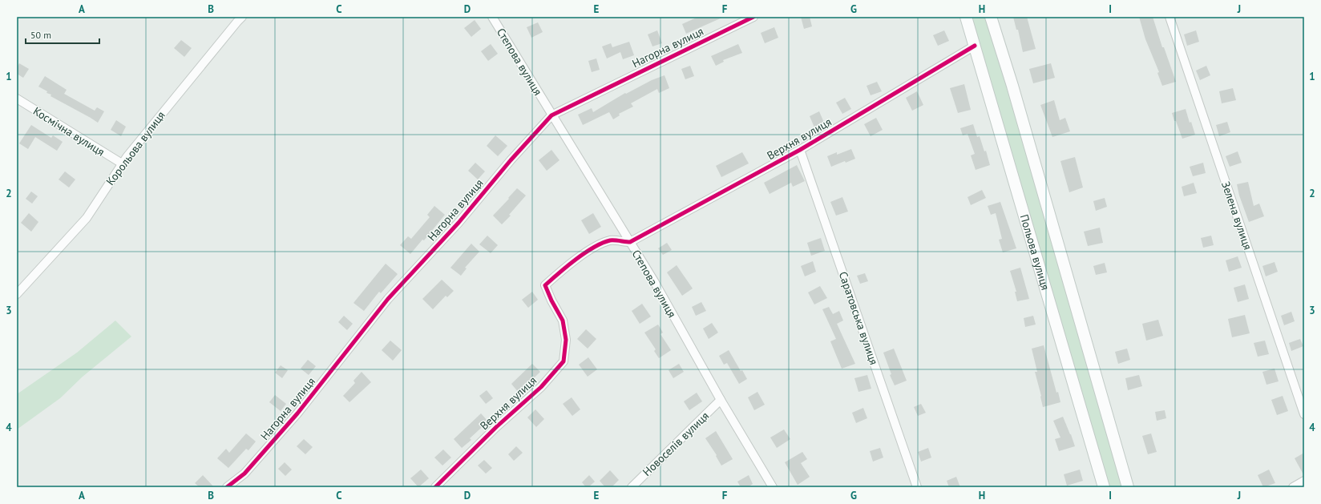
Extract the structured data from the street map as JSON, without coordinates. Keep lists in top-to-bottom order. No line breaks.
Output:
{"streets":{"main road":["Польова вулиця"],"street":["Нагорна вулиця","Степова вулиця","Космічна вулиця","Верхня вулиця","Корольова вулиця","Зелена вулиця","Саратовська вулиця","Новоселів вулиця"]},"crossings":[["Нагорна вулиця","Степова вулиця"],["Степова вулиця","Верхня вулиця"],["Степова вулиця","Новоселів вулиця"],["Космічна вулиця","Корольова вулиця"],["Верхня вулиця","Польова вулиця"],["Верхня вулиця","Саратовська вулиця"]],"scale_bar":"50 m","grid":{"columns":["A","B","C","D","E","F","G","H","I","J"],"rows":["1","2","3","4"]}}
